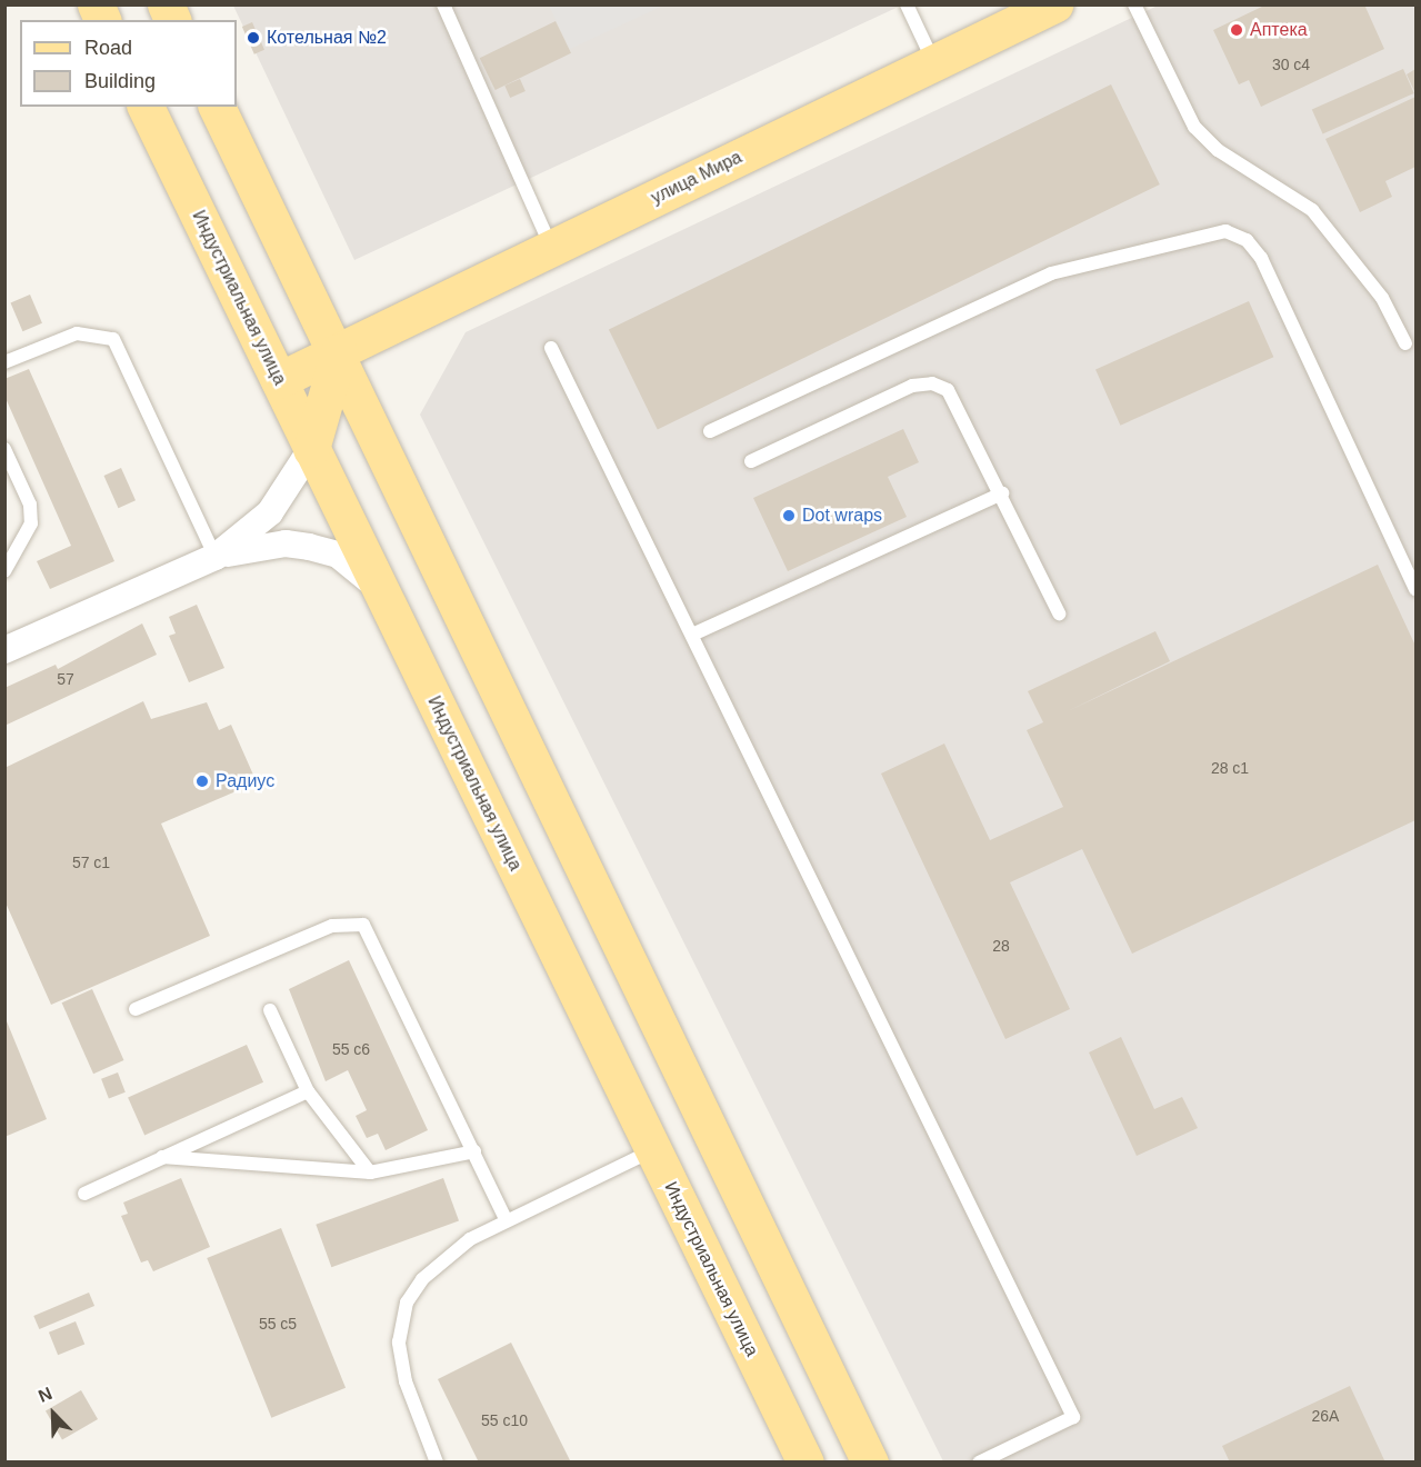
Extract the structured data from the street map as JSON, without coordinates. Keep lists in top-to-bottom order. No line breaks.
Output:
{"streets":{"main road":["улица Мира","Индустриальная улица"]},"crossings":[["улица Мира","Индустриальная улица"]],"places":["Аптека","Котельная №2","Dot wraps","Радиус"],"house_numbers":["30 с4","57","28 с1","57 с1","28","55 с6","55 с5","26А","55 с10"],"legend":["Road","Building"],"north":"top left"}
